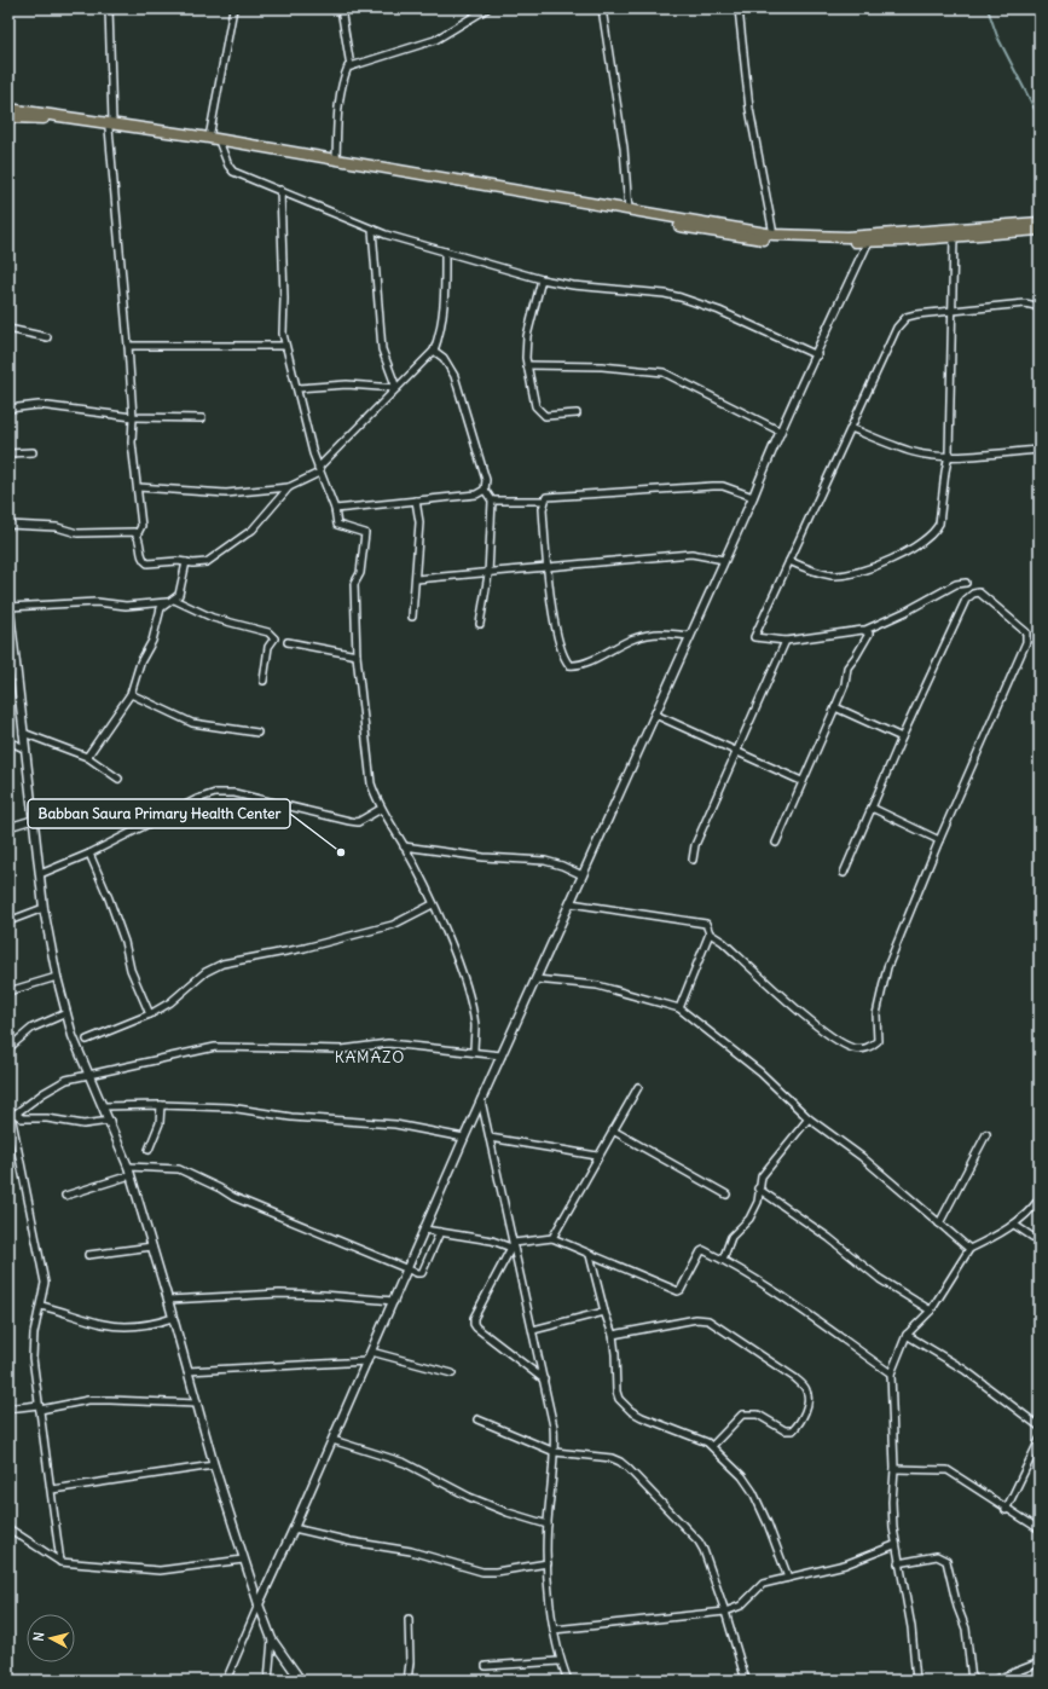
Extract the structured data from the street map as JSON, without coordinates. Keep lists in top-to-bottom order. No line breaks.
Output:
{"districts":["KAMAZO"],"places":["Babban Saura Primary Health Center"],"north":"left"}
